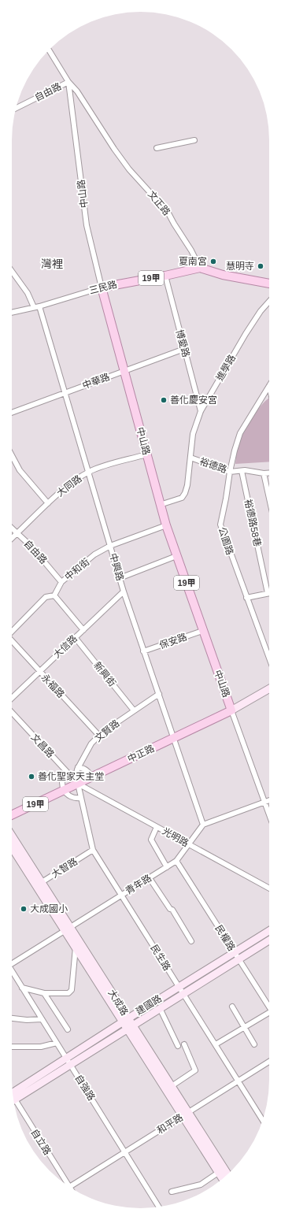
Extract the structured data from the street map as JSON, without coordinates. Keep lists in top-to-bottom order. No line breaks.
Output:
{"streets":{"main road":["中山路","19甲","三民路","中正路","大成路","建國路"],"street":["自由路","文正路","博愛路","進學路","中華路","裕德路","大同路","裕德路58巷","公園路","中興路","中和街","保安路","大信路","新興街","永福路","文賢路","文昌路","光明路","大智路","青年路","民權路","民生路","自強路","和平路","自立路"]},"crossings":[["自由路","中山路"],["自由路","文正路"],["自由路","大同路"],["自由路","中和街"],["中山路","文正路"],["中山路","三民路"],["中山路","進學路"],["中山路","中華路"],["中山路","大同路"],["中山路","中和街"],["中山路","保安路"],["中山路","中正路"],["文正路","三民路"],["三民路","博愛路"],["三民路","中興路"],["博愛路","進學路"],["博愛路","中華路"],["進學路","裕德路"],["中華路","中興路"],["裕德路","裕德路58巷"],["裕德路","公園路"],["大同路","中興路"],["中興路","中和街"],["中興路","保安路"],["中興路","大信路"],["中興路","文賢路"],["中興路","中正路"],["中興路","青年路"],["大信路","新興街"],["大信路","永福路"],["新興街","文賢路"],["永福路","文賢路"],["文賢路","文昌路"],["文賢路","中正路"],["文賢路","光明路"],["文賢路","民生路"],["文昌路","中正路"],["文昌路","光明路"],["文昌路","民生路"],["中正路","光明路"],["中正路","民生路"],["光明路","青年路"],["光明路","民生路"],["大智路","民生路"],["大智路","大成路"],["青年路","民權路"],["青年路","民生路"],["青年路","大成路"],["民權路","建國路"],["民生路","建國路"],["民生路","和平路"],["大成路","建國路"],["大成路","和平路"],["建國路","自強路"],["自強路","和平路"]],"districts":["灣裡"],"places":["夏南宮","慧明寺","善化慶安宮","善化聖家天主堂","大成國小"]}
